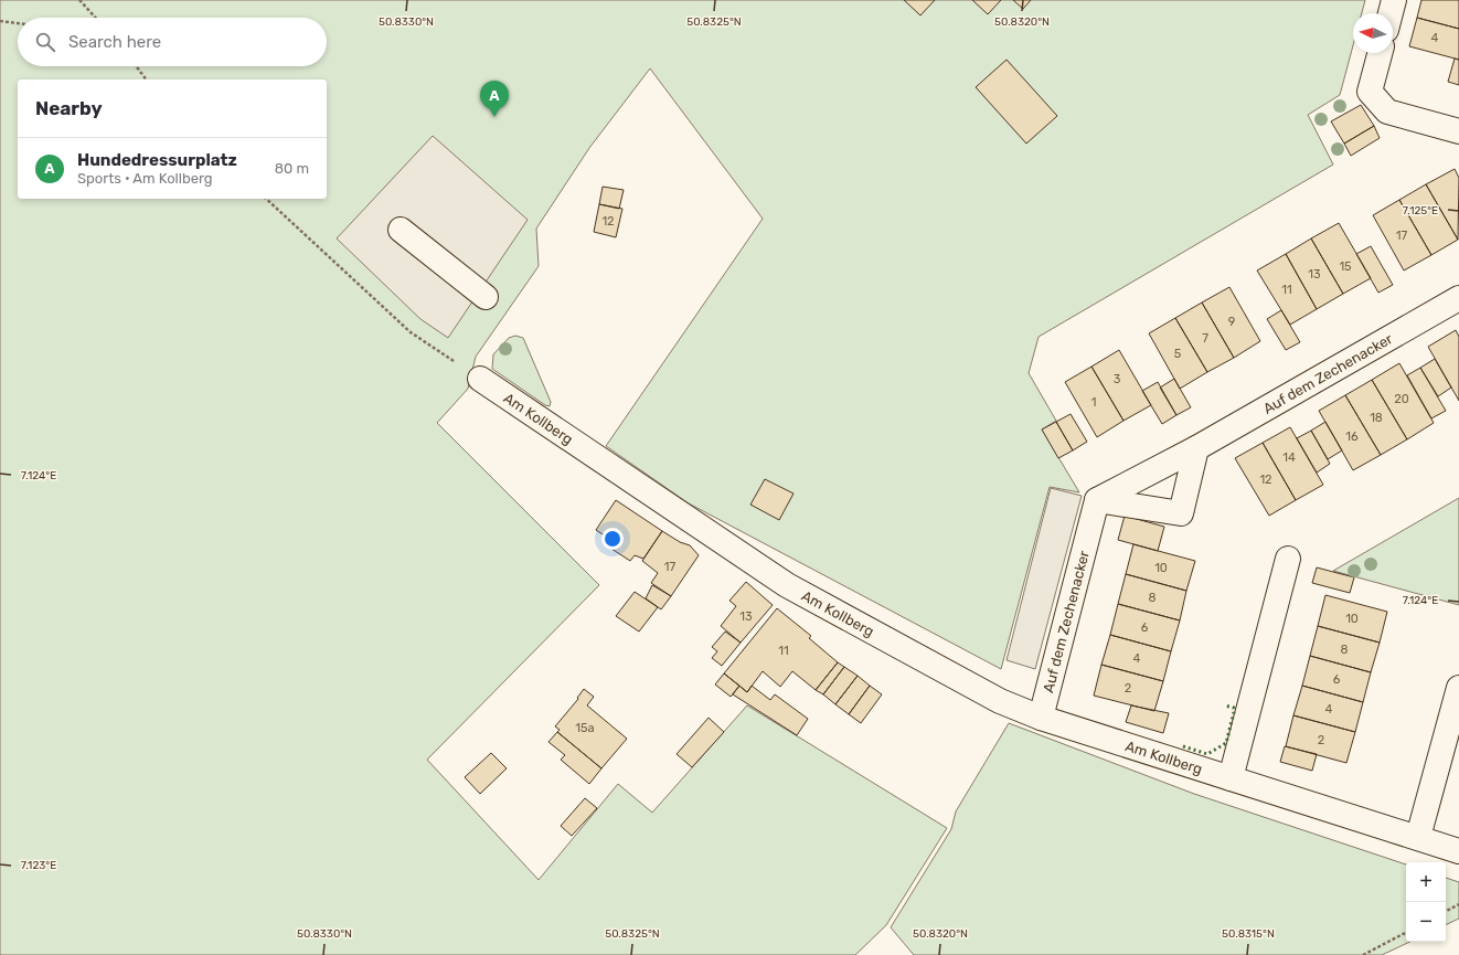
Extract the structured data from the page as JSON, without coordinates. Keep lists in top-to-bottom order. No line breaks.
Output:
{"streets":{"street":["Auf dem Zechenacker","Am Kollberg"]},"crossings":[["Auf dem Zechenacker","Am Kollberg"]],"house_numbers":["4","12","17","15","13","11","9","7","5","3","20","1","18","16","14","12","17","10","8","13","10","6","8","11","4","6","2","4","15a","2"],"north":"left","page":{"search":"Search here","heading":"Nearby","pins":"A","list":[{"mark":"A","name":"Hundedressurplatz","note":"Sports · Am Kollberg","value":"80 m"}],"map_buttons":["+","−"]},"coordinates":["50.8330°N","50.8325°N","50.8320°N","7.125°E","7.124°E","7.123°E","50.8315°N"]}
